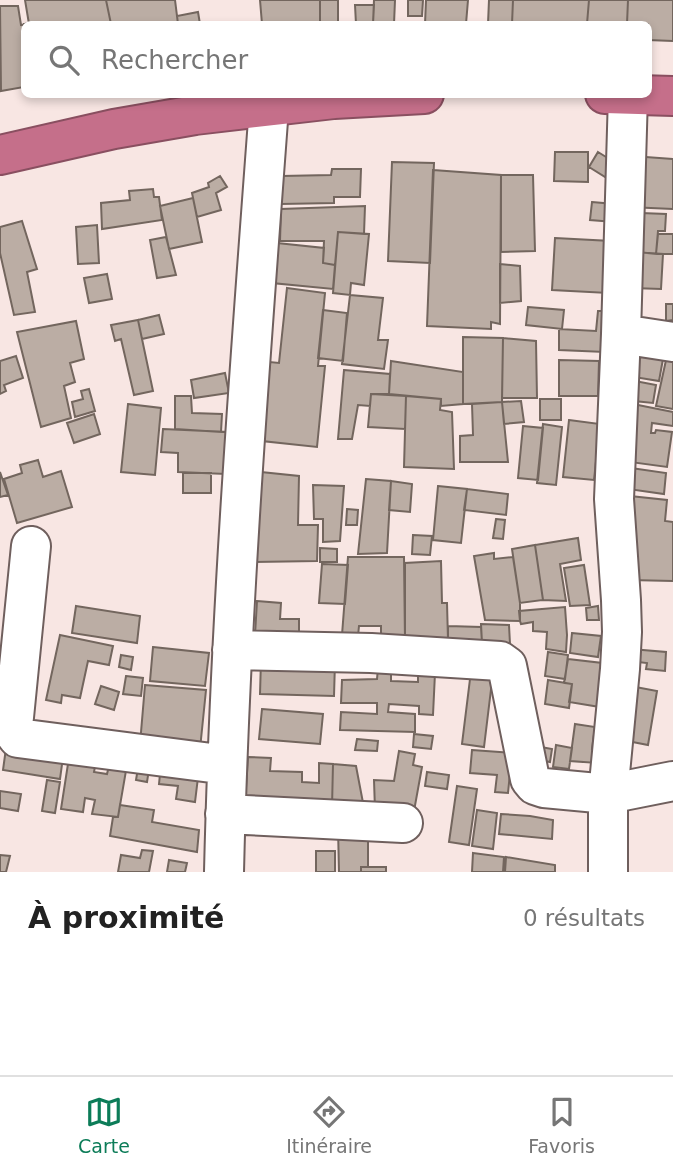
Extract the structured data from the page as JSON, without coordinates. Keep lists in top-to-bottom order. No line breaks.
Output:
{"page":{"search":"Rechercher","heading":["À proximité","0 résultats"],"nav":["Carte","Itinéraire","Favoris"]}}
